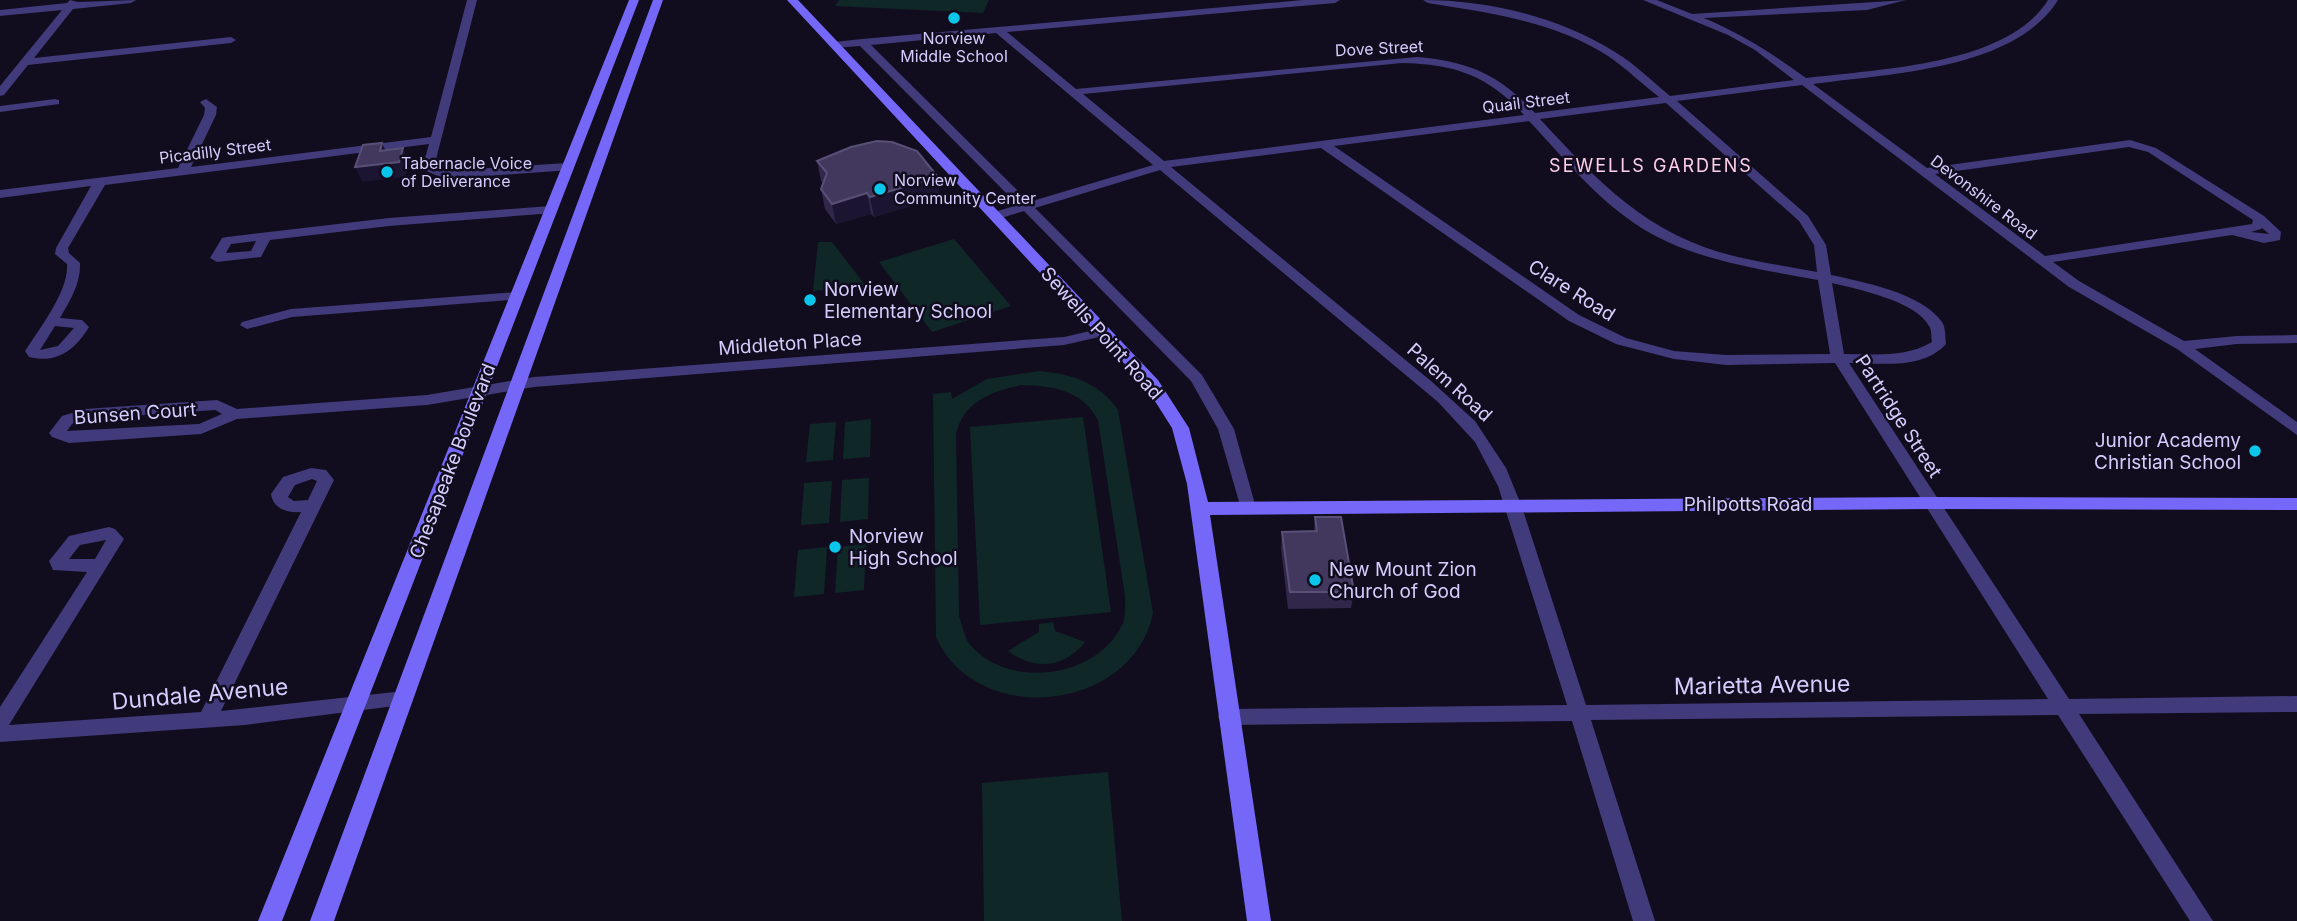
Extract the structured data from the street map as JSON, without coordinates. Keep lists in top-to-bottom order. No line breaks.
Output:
{"streets":{"main road":["Sewells Point Road","Chesapeake Boulevard","Philpotts Road"],"street":["Dove Street","Quail Street","Picadilly Street","Devonshire Road","Clare Road","Middleton Place","Palem Road","Bunsen Court","Partridge Street","Marietta Avenue","Dundale Avenue"]},"crossings":[["Dove Street","Quail Street"],["Dove Street","Clare Road"],["Dove Street","Palem Road"],["Dove Street","Partridge Street"],["Quail Street","Devonshire Road"],["Quail Street","Clare Road"],["Quail Street","Sewells Point Road"],["Quail Street","Palem Road"],["Quail Street","Partridge Street"],["Clare Road","Partridge Street"],["Sewells Point Road","Middleton Place"],["Sewells Point Road","Philpotts Road"],["Sewells Point Road","Marietta Avenue"],["Middleton Place","Bunsen Court"],["Middleton Place","Chesapeake Boulevard"],["Palem Road","Philpotts Road"],["Palem Road","Marietta Avenue"],["Bunsen Court","Chesapeake Boulevard"],["Partridge Street","Philpotts Road"],["Partridge Street","Marietta Avenue"],["Chesapeake Boulevard","Dundale Avenue"]],"districts":["SEWELLS GARDENS"],"places":["Norview Middle School","Tabernacle Voice of Deliverance","Norview Community Center","Norview Elementary School","Junior Academy Christian School","Norview High School","New Mount Zion Church of God"]}
